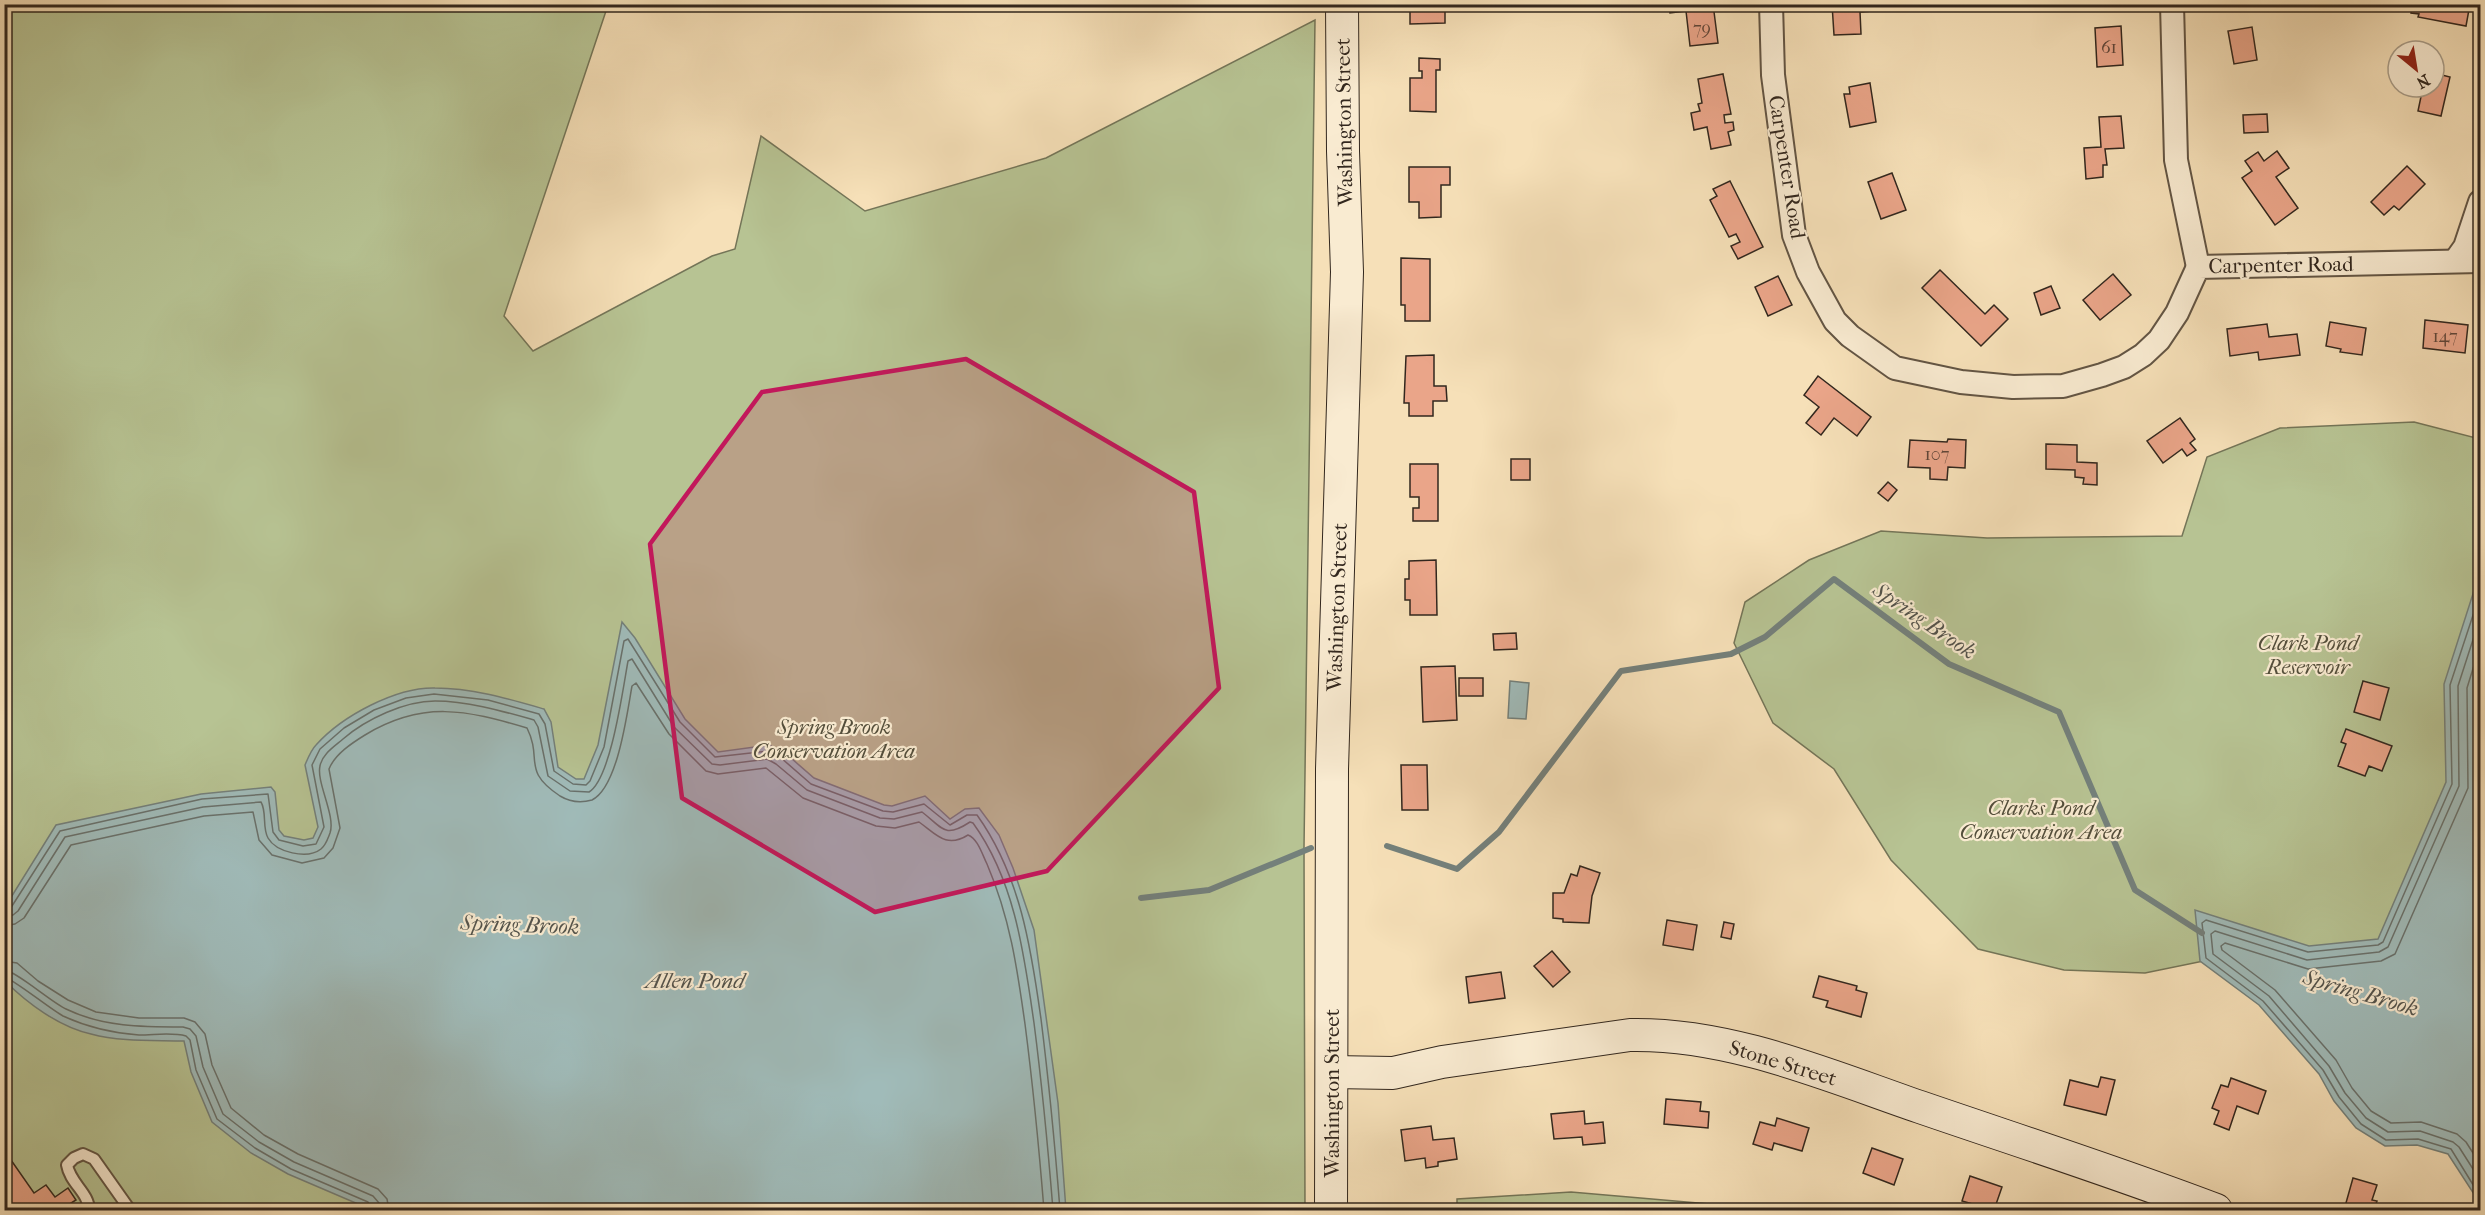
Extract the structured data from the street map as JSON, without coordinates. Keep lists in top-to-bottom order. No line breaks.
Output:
{"streets":{"main road":["Washington Street","Stone Street"],"street":["Carpenter Road"]},"crossings":[["Washington Street","Stone Street"]],"water":["Spring Brook","Allen Pond"],"parks":["Clark Pond Reservoir","Spring Brook Conservation Area","Clarks Pond Conservation Area"],"house_numbers":["79","61","147","107"],"north":"bottom right"}
